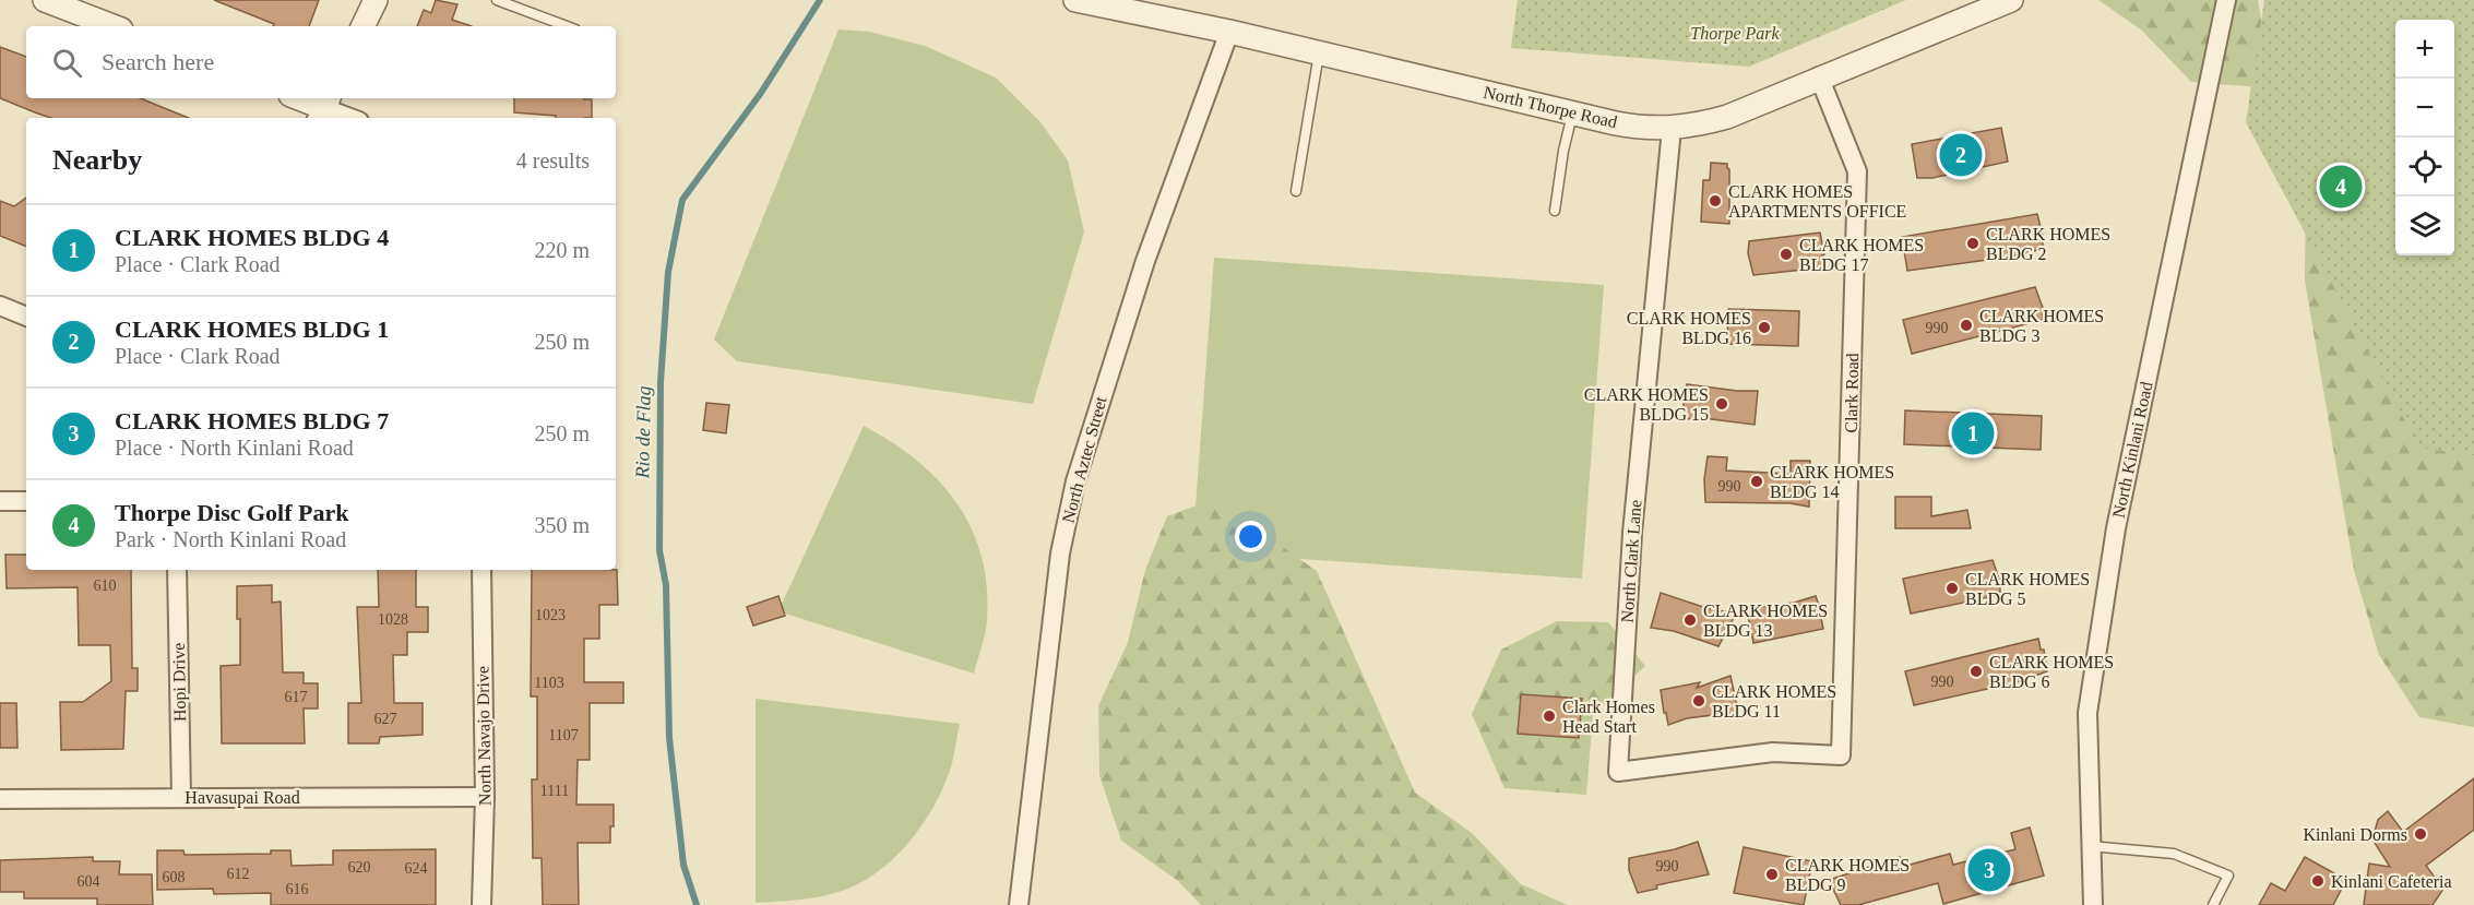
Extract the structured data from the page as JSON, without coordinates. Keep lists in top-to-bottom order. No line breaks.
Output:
{"streets":{"street":["North Thorpe Road","Clark Road","North Kinlani Road","North Aztec Street","North Clark Lane","Hopi Drive","North Navajo Drive","Havasupai Road"]},"crossings":[["North Thorpe Road","Clark Road"],["North Thorpe Road","North Aztec Street"],["North Thorpe Road","North Clark Lane"],["Clark Road","North Clark Lane"],["Hopi Drive","Havasupai Road"],["North Navajo Drive","Havasupai Road"]],"water":["Rio de Flag"],"parks":["Thorpe Park"],"places":["CLARK HOMES APARTMENTS OFFICE","CLARK HOMES BLDG 2","CLARK HOMES BLDG 17","CLARK HOMES BLDG 3","CLARK HOMES BLDG 16","CLARK HOMES BLDG 15","CLARK HOMES BLDG 14","CLARK HOMES BLDG 5","CLARK HOMES BLDG 13","CLARK HOMES BLDG 6","CLARK HOMES BLDG 11","Clark Homes Head Start","Kinlani Dorms","CLARK HOMES BLDG 9","Kinlani Cafeteria"],"house_numbers":["990","990","610","1023","1028","990","1103","617","627","1107","1111","990","620","624","612","608","604","616"],"page":{"map_buttons":["+","−"],"search":"Search here","heading":["Nearby","4 results"],"pins":["2","4","1","3"],"list":[{"mark":"1","name":"CLARK HOMES BLDG 4","note":"Place · Clark Road","value":"220 m"},{"mark":"2","name":"CLARK HOMES BLDG 1","note":"Place · Clark Road","value":"250 m"},{"mark":"3","name":"CLARK HOMES BLDG 7","note":"Place · North Kinlani Road","value":"250 m"},{"mark":"4","name":"Thorpe Disc Golf Park","note":"Park · North Kinlani Road","value":"350 m"}]}}
